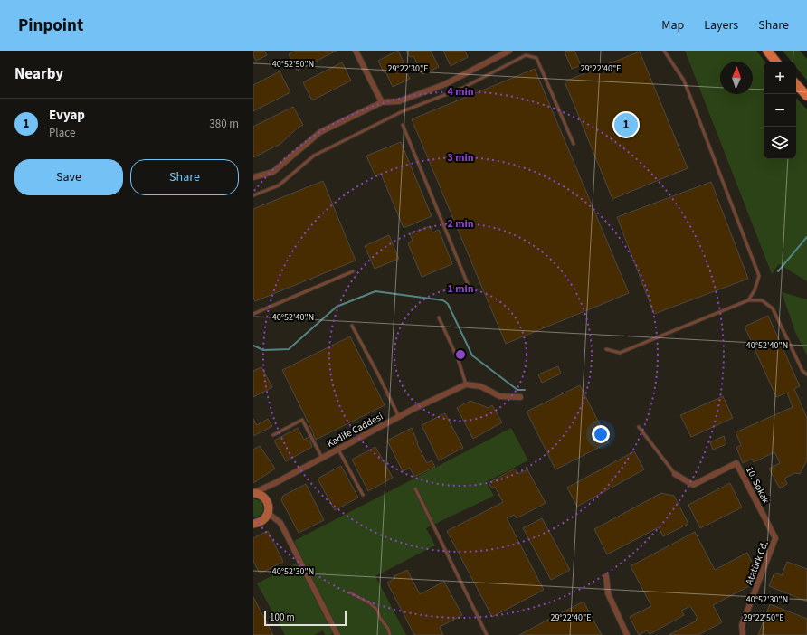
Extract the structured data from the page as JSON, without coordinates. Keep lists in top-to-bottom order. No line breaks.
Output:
{"streets":{"street":["Kadife Caddesi","10. Sokak","Atatürk Cd."]},"crossings":[["10. Sokak","Atatürk Cd."]],"scale_bar":"100 m","north":"top","page":{"header":"Pinpoint","nav":["Map","Layers","Share"],"heading":"Nearby","map_buttons":["+","−"],"list":[{"mark":"1","name":"Evyap","note":"Place","value":"380 m"}],"pins":"1","buttons":["Save","Share"],"scale":"100 m"},"coordinates":["40°52'50\"N","29°22'30\"E","29°22'40\"E","40°52'40\"N","40°52'30\"N","29°22'50\"E"],"rings":["4 min","3 min","2 min","1 min"]}
